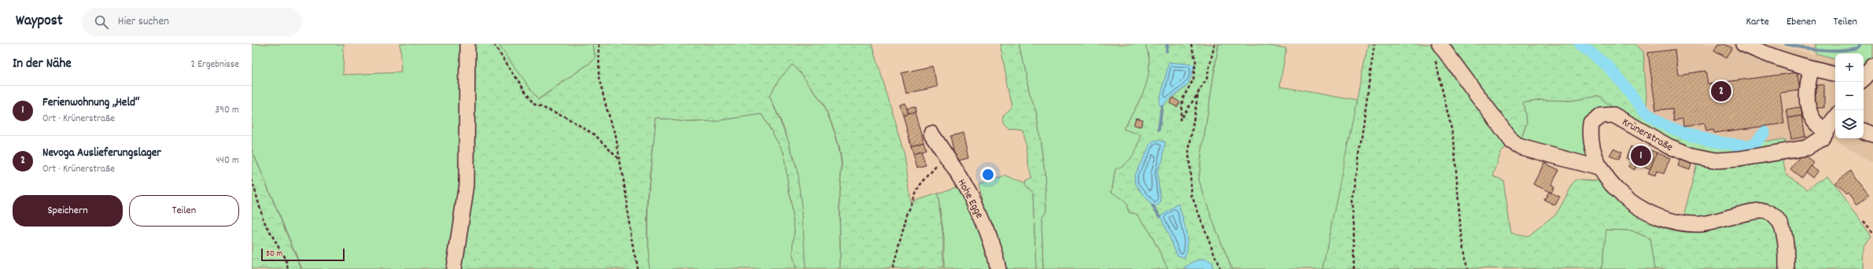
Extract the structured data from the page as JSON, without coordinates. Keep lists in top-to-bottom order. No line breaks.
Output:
{"streets":{"street":["Krünerstraße","Hohe Egge"]},"scale_bar":"50 m","page":{"header":"Waypost","search":"Hier suchen","nav":["Karte","Ebenen","Teilen"],"heading":["In der Nähe","2 Ergebnisse"],"map_buttons":["+","−"],"pins":["2","1"],"list":[{"mark":"1","name":"Ferienwohnung „Held“","note":"Ort · Krünerstraße","value":"390 m"},{"mark":"2","name":"Nevoga Auslieferungslager","note":"Ort · Krünerstraße","value":"440 m"}],"buttons":["Speichern","Teilen"],"scale":"50 m"}}
